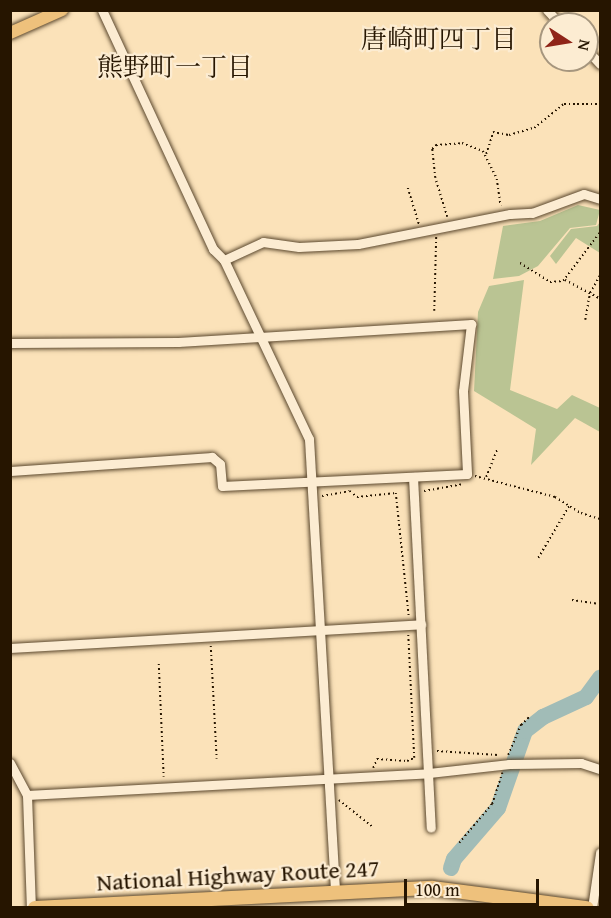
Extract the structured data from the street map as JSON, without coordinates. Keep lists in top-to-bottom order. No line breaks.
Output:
{"streets":{"highway":["National Highway Route 247"]},"districts":["唐崎町四丁目","熊野町一丁目"],"scale_bar":"100 m","north":"right"}
